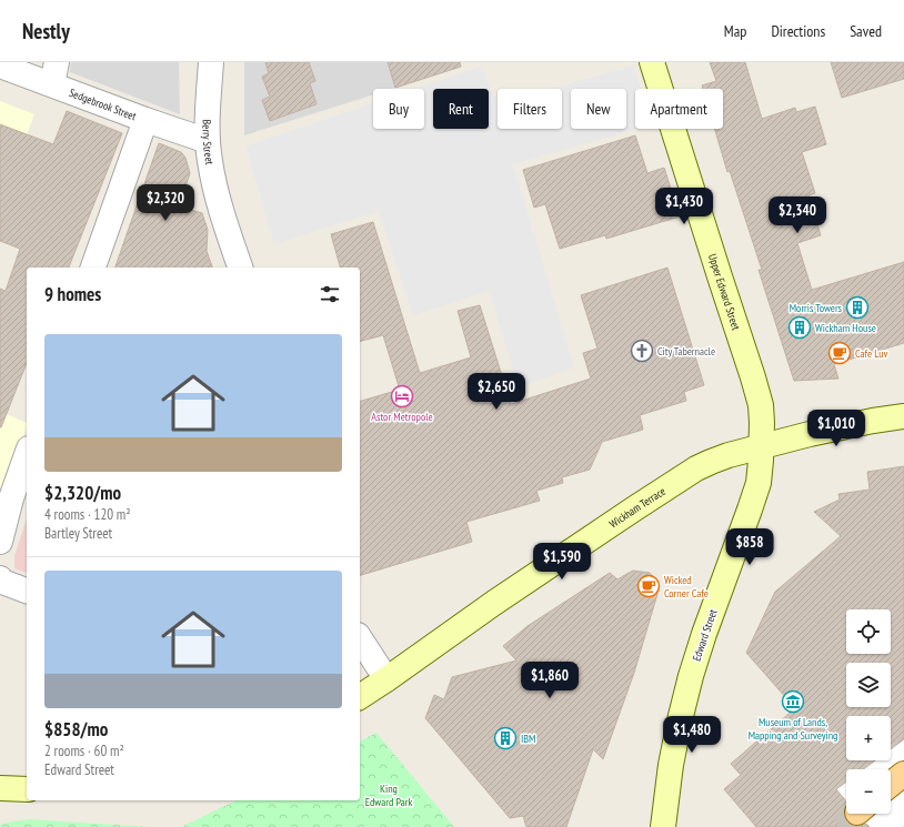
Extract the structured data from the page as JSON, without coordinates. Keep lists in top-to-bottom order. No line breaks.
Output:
{"streets":{"main road":["Upper Edward Street","Wickham Terrace","Edward Street"],"street":["Sedgebrook Street","Berry Street"]},"crossings":[["Sedgebrook Street","Berry Street"],["Upper Edward Street","Wickham Terrace"],["Upper Edward Street","Edward Street"],["Wickham Terrace","Edward Street"]],"parks":["King Edward Park"],"places":{"building":["Morris Towers","Wickham House","IBM"],"church":["City Tabernacle"],"cafe":["Cafe Luv","Wicked Corner Cafe"],"hotel":["Astor Metropole"],"museum":["Museum of Lands, Mapping and Surveying"]},"page":{"header":"Nestly","nav":["Map","Directions","Saved"],"chip":["Buy","Rent","Filters","New","Apartment"],"price":["$2,320","$1,430","$2,340","$2,650","$1,010","$858","$1,590","$1,860","$1,480"],"heading":"9 homes","list":[{"name":"$2,320/mo","note":"4 rooms · 120 m² · Bartley Street"},{"name":"$858/mo","note":"2 rooms · 60 m² · Edward Street"}],"map_buttons":["+","−"]}}
